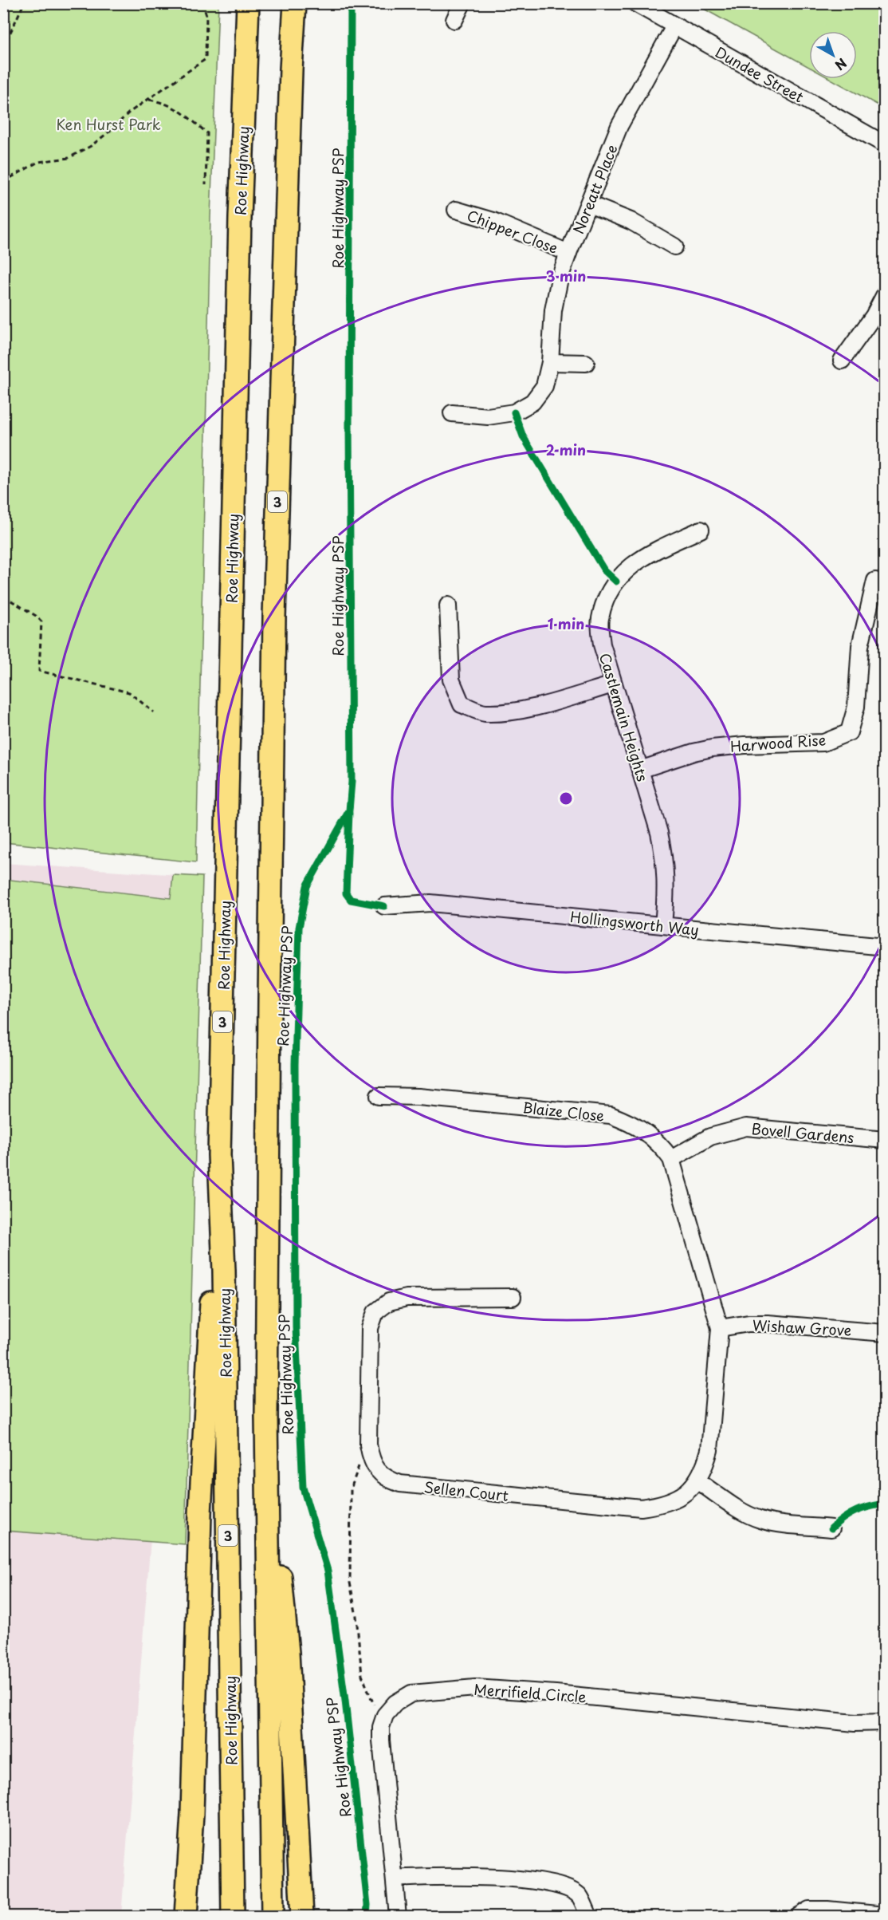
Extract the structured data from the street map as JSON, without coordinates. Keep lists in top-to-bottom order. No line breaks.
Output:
{"streets":{"highway":["Roe Highway","3"],"street":["Dundee Street","Noreatt Place","Chipper Close","Castlemain Heights","Harwood Rise","Hollingsworth Way","Blaize Close","Bovell Gardens","Wishaw Grove","Sellen Court","Merrifield Circle"],"cycle path":["Roe Highway PSP"]},"crossings":[["Dundee Street","Noreatt Place"],["Noreatt Place","Chipper Close"],["Castlemain Heights","Harwood Rise"],["Castlemain Heights","Hollingsworth Way"],["Blaize Close","Bovell Gardens"],["Blaize Close","Wishaw Grove"],["Blaize Close","Sellen Court"],["Wishaw Grove","Sellen Court"]],"parks":["Ken Hurst Park"],"north":"bottom right","rings":["3 min","2 min","1 min"]}
